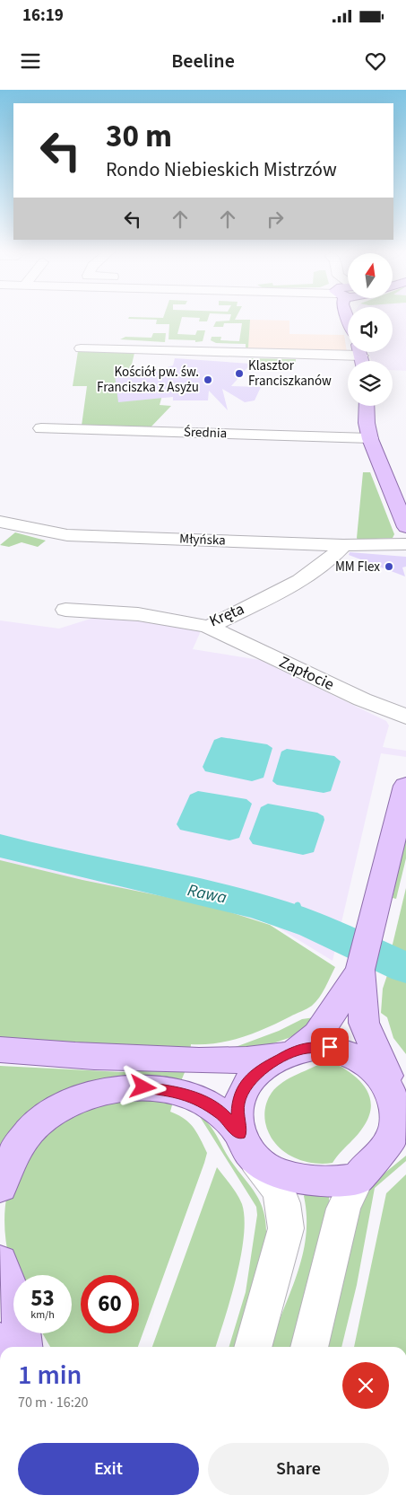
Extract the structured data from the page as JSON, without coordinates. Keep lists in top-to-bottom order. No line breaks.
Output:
{"streets":{"street":["Średnia","Młyńska","Kręta","Zapłocie"]},"crossings":[["Młyńska","Kręta"],["Kręta","Zapłocie"]],"water":["Rawa"],"places":["Klasztor Franciszkanów","Kościół pw. św. Franciszka z Asyżu","MM Flex"],"north":"top","page":{"status":"16:19","header":"Beeline","turn":["30 m","Rondo Niebieskich Mistrzów"],"speed":"53 km/h","limit":"60","heading":["1 min","70 m · 16:20"],"buttons":["Exit","Share"]}}
